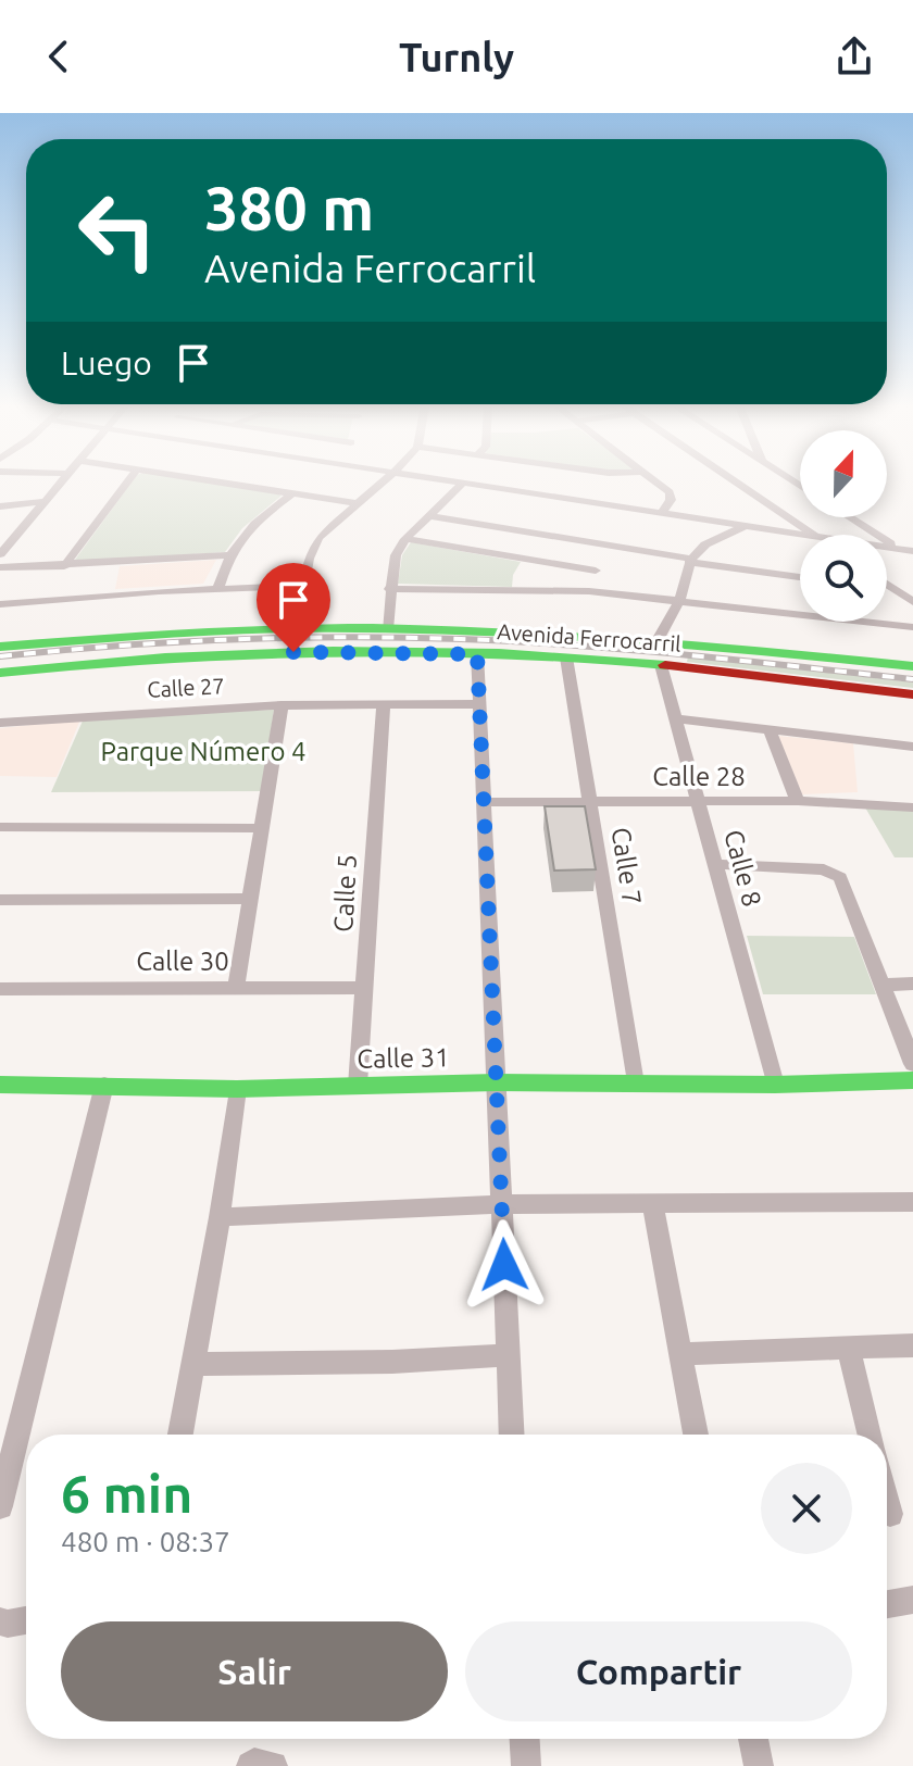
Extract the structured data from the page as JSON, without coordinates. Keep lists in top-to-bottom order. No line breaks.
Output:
{"streets":{"street":["Avenida Ferrocarril","Calle 27","Calle 28","Calle 7","Calle 8","Calle 5","Calle 30","Calle 31"]},"crossings":[["Avenida Ferrocarril","Calle 7"],["Avenida Ferrocarril","Calle 8"],["Calle 27","Calle 5"],["Calle 28","Calle 7"],["Calle 28","Calle 8"],["Calle 7","Calle 31"],["Calle 8","Calle 31"],["Calle 5","Calle 30"],["Calle 5","Calle 31"]],"parks":["Parque Número 4"],"north":"top","page":{"header":"Turnly","turn":["380 m","Avenida Ferrocarril"],"then":"Luego","heading":["6 min","480 m · 08:37"],"buttons":["Salir","Compartir"]}}
